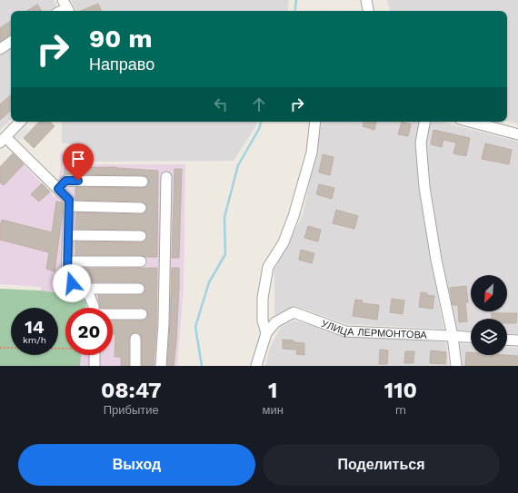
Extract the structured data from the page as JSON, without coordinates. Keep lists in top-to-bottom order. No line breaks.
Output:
{"streets":{"street":["УЛИЦА ЛЕРМОНТОВА"]},"north":"bottom left","page":{"turn":["90 m","Направо"],"speed":"14 km/h","limit":"20","eta":["08:47","Прибытие","1","мин","110","m"],"buttons":["Выход","Поделиться"]}}
